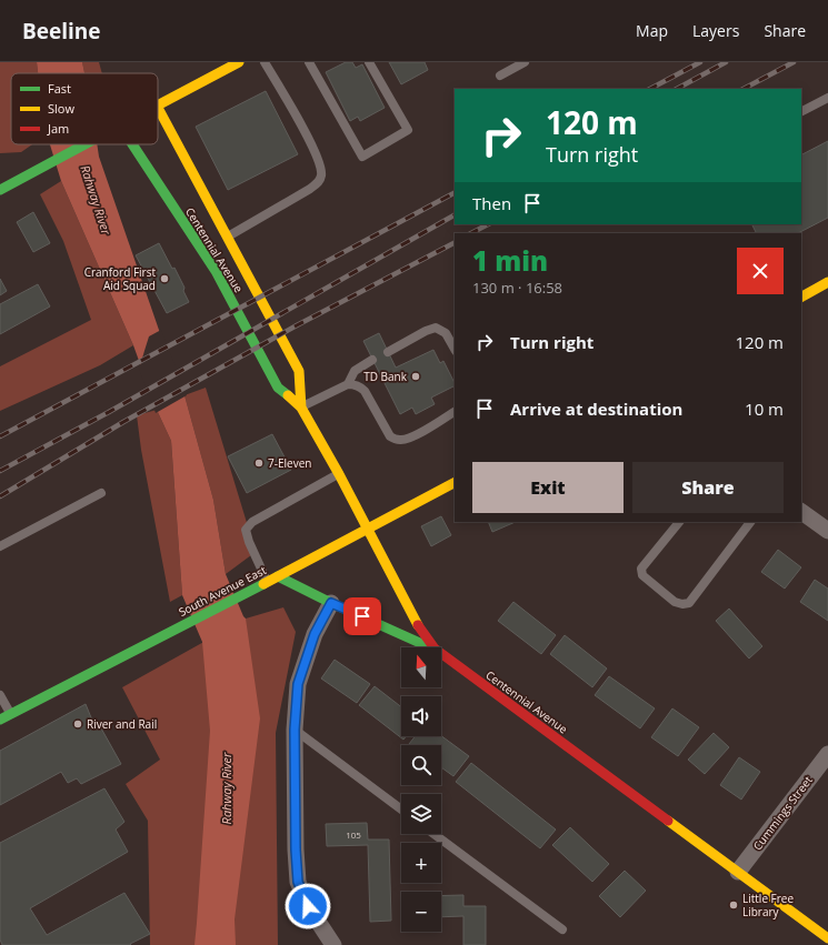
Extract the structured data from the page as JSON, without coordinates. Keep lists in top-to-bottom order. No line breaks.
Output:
{"streets":{"street":["Centennial Avenue","South Avenue East","Cummings Street"]},"crossings":[["Centennial Avenue","South Avenue East"],["Centennial Avenue","Cummings Street"]],"water":["Rahway River"],"places":["Cranford First Aid Squad","TD Bank","7-Eleven","River and Rail","Little Free Library"],"house_numbers":["105"],"legend":["Fast","Slow","Jam"],"north":"top","page":{"header":"Beeline","nav":["Map","Layers","Share"],"turn":["120 m","Turn right"],"then":"Then","heading":["1 min","130 m · 16:58"],"list":[{"name":"Turn right","value":"120 m"},{"name":"Arrive at destination","value":"10 m"}],"buttons":["Exit","Share"],"map_buttons":["+","−"]}}
